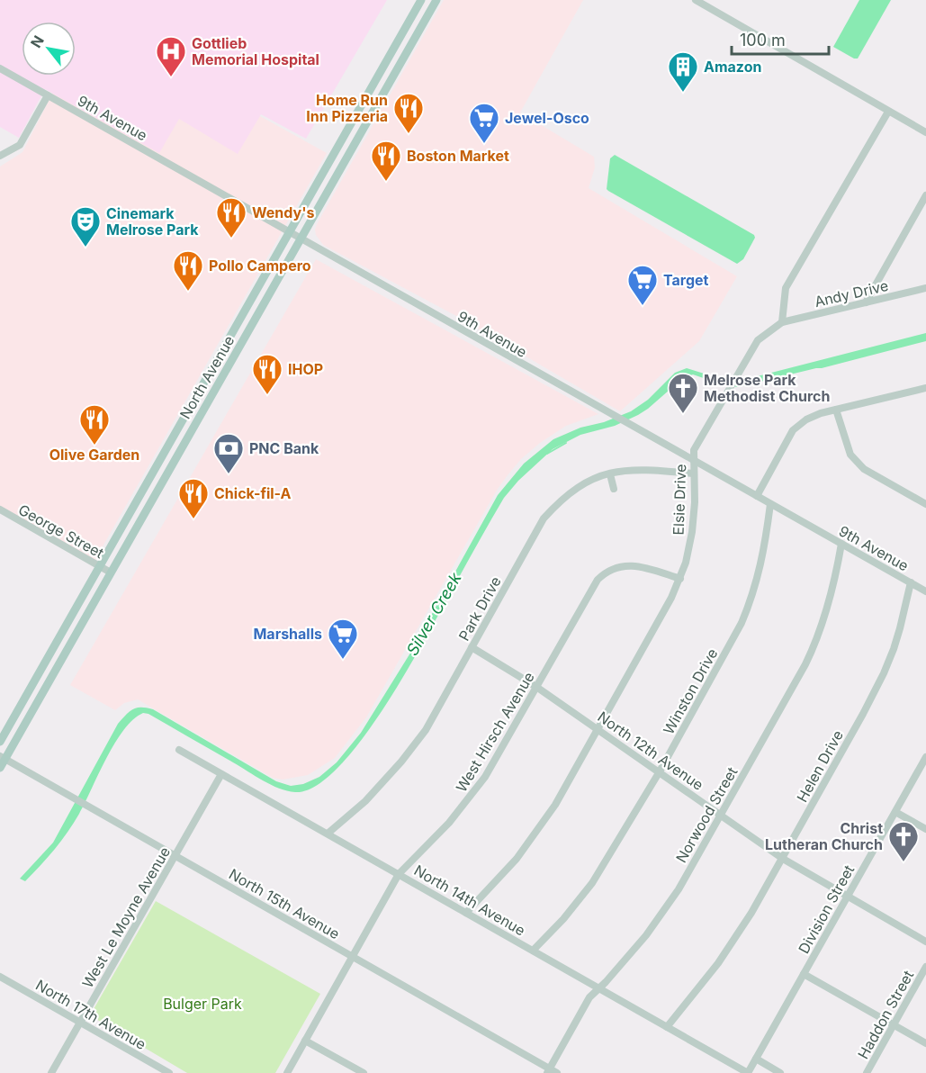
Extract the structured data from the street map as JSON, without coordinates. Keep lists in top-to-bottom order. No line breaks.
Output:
{"streets":{"main road":["North Avenue"],"street":["9th Avenue","Andy Drive","Elsie Drive","George Street","Park Drive","Winston Drive","West Hirsch Avenue","North 12th Avenue","Helen Drive","Norwood Street","North 14th Avenue","North 15th Avenue","Division Street","West Le Moyne Avenue","North 17th Avenue","Haddon Street"]},"crossings":[["9th Avenue","North Avenue"],["9th Avenue","Elsie Drive"],["9th Avenue","Winston Drive"],["9th Avenue","Helen Drive"],["9th Avenue","Norwood Street"],["Andy Drive","Elsie Drive"],["North Avenue","George Street"],["North Avenue","North 15th Avenue"],["Elsie Drive","Park Drive"],["Elsie Drive","West Hirsch Avenue"],["Elsie Drive","North 12th Avenue"],["Elsie Drive","North 14th Avenue"],["Park Drive","North 12th Avenue"],["Park Drive","North 14th Avenue"],["Winston Drive","North 12th Avenue"],["Winston Drive","North 14th Avenue"],["West Hirsch Avenue","North 12th Avenue"],["West Hirsch Avenue","North 14th Avenue"],["West Hirsch Avenue","North 15th Avenue"],["North 12th Avenue","Helen Drive"],["North 12th Avenue","Norwood Street"],["North 12th Avenue","Division Street"],["Helen Drive","North 14th Avenue"],["Norwood Street","North 14th Avenue"],["Norwood Street","North 15th Avenue"],["North 14th Avenue","Division Street"],["North 14th Avenue","West Le Moyne Avenue"],["North 15th Avenue","West Le Moyne Avenue"],["West Le Moyne Avenue","North 17th Avenue"]],"water":["Silver Creek"],"parks":["Bulger Park"],"places":{"hospital":["Gottlieb Memorial Hospital"],"building":["Amazon"],"restaurant":["Home Run Inn Pizzeria","Boston Market","Wendy's","Pollo Campero","IHOP","Olive Garden","Chick-fil-A"],"supermarket":["Jewel-Osco","Target","Marshalls"],"theatre":["Cinemark Melrose Park"],"church":["Melrose Park Methodist Church","Christ Lutheran Church"],"bank":["PNC Bank"]},"scale_bar":"100 m","north":"top left"}
